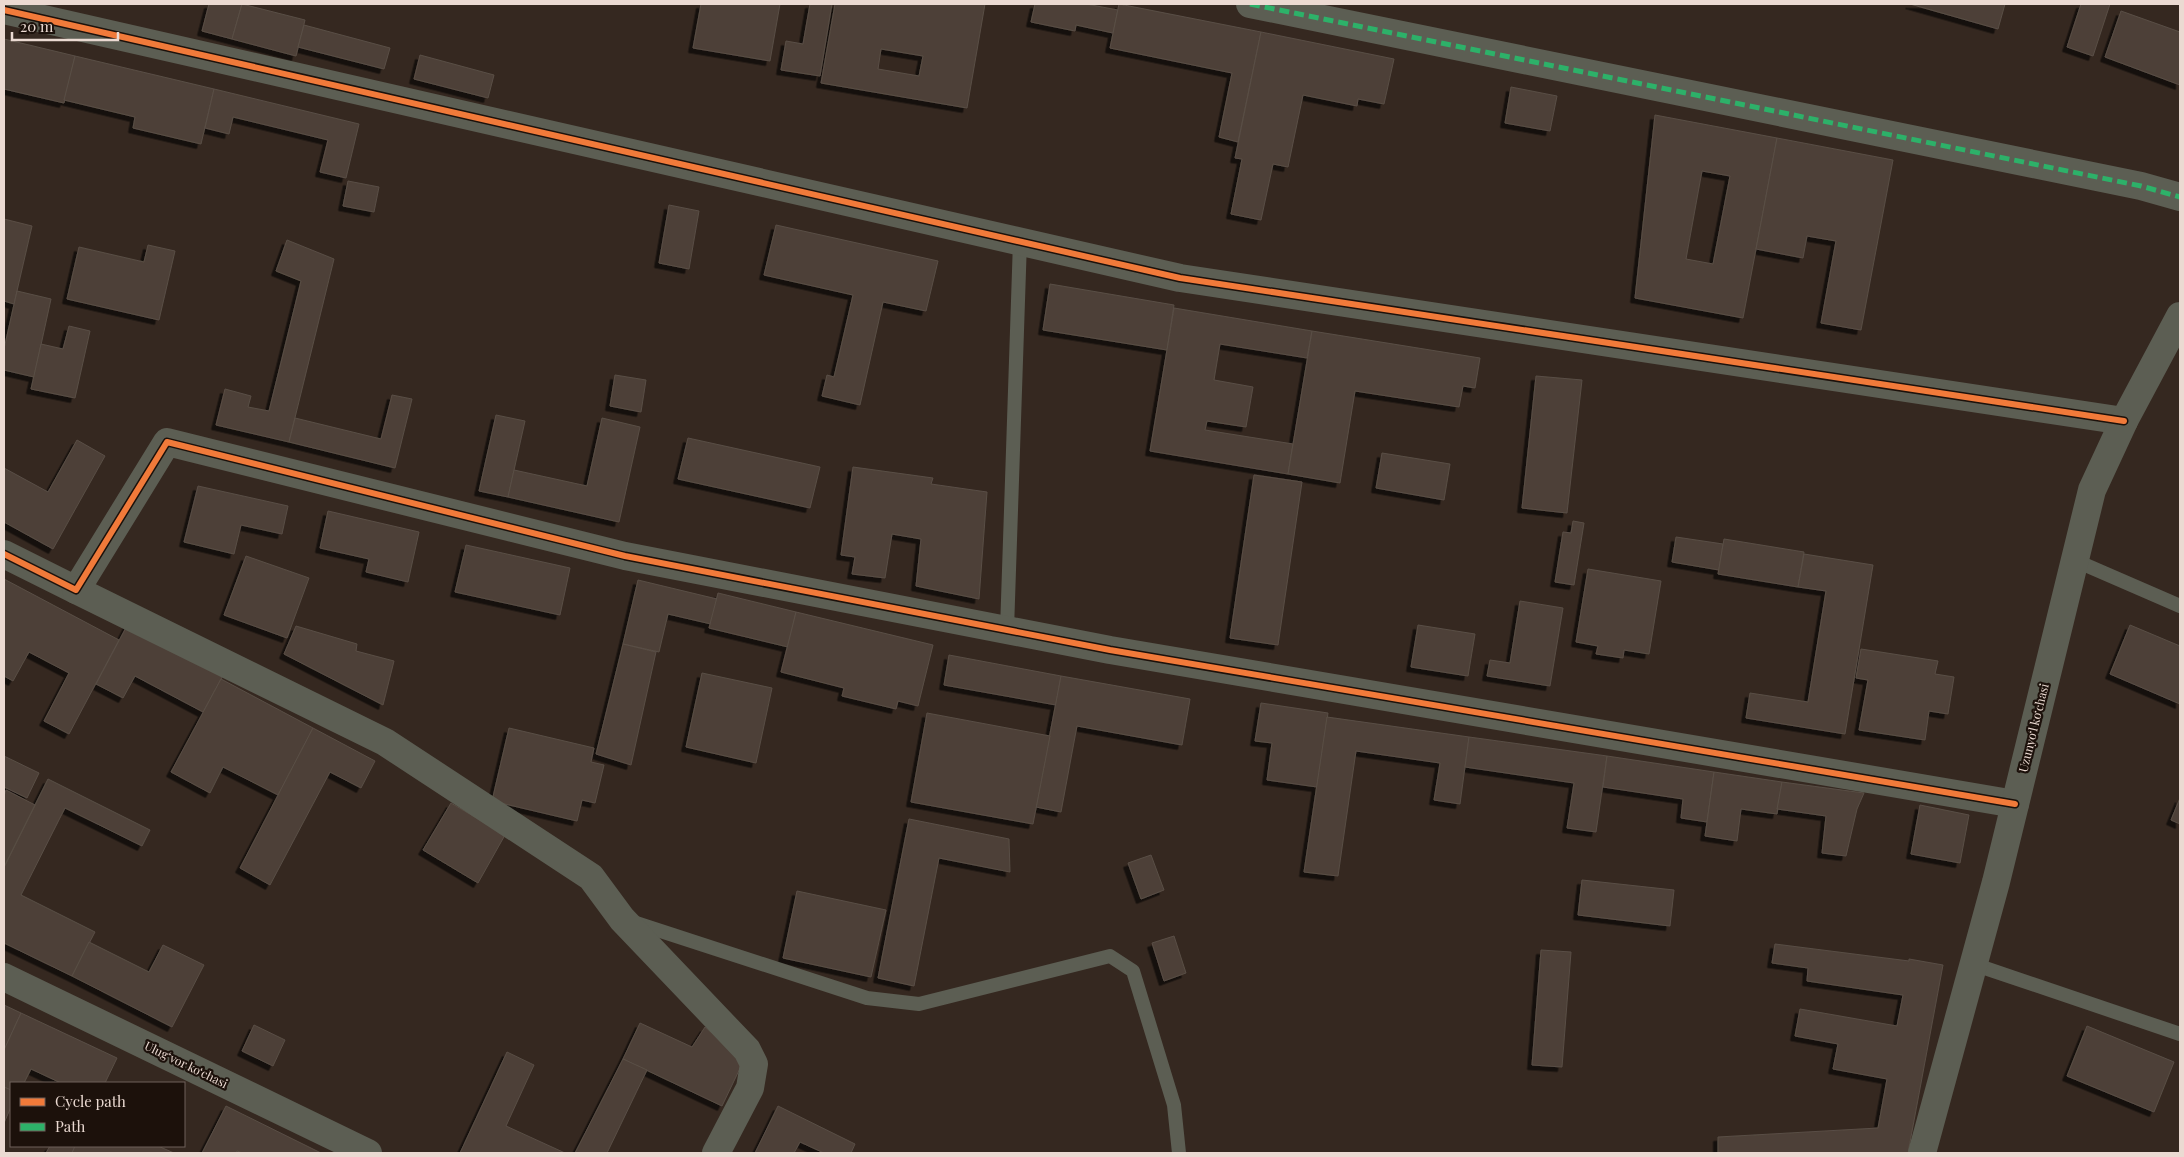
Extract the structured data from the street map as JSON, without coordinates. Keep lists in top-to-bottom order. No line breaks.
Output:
{"streets":{"street":["Uzunyoʻl koʻchasi","Ulugʻvor koʻchasi"]},"legend":["Cycle path","Path"],"scale_bar":"20 m"}
